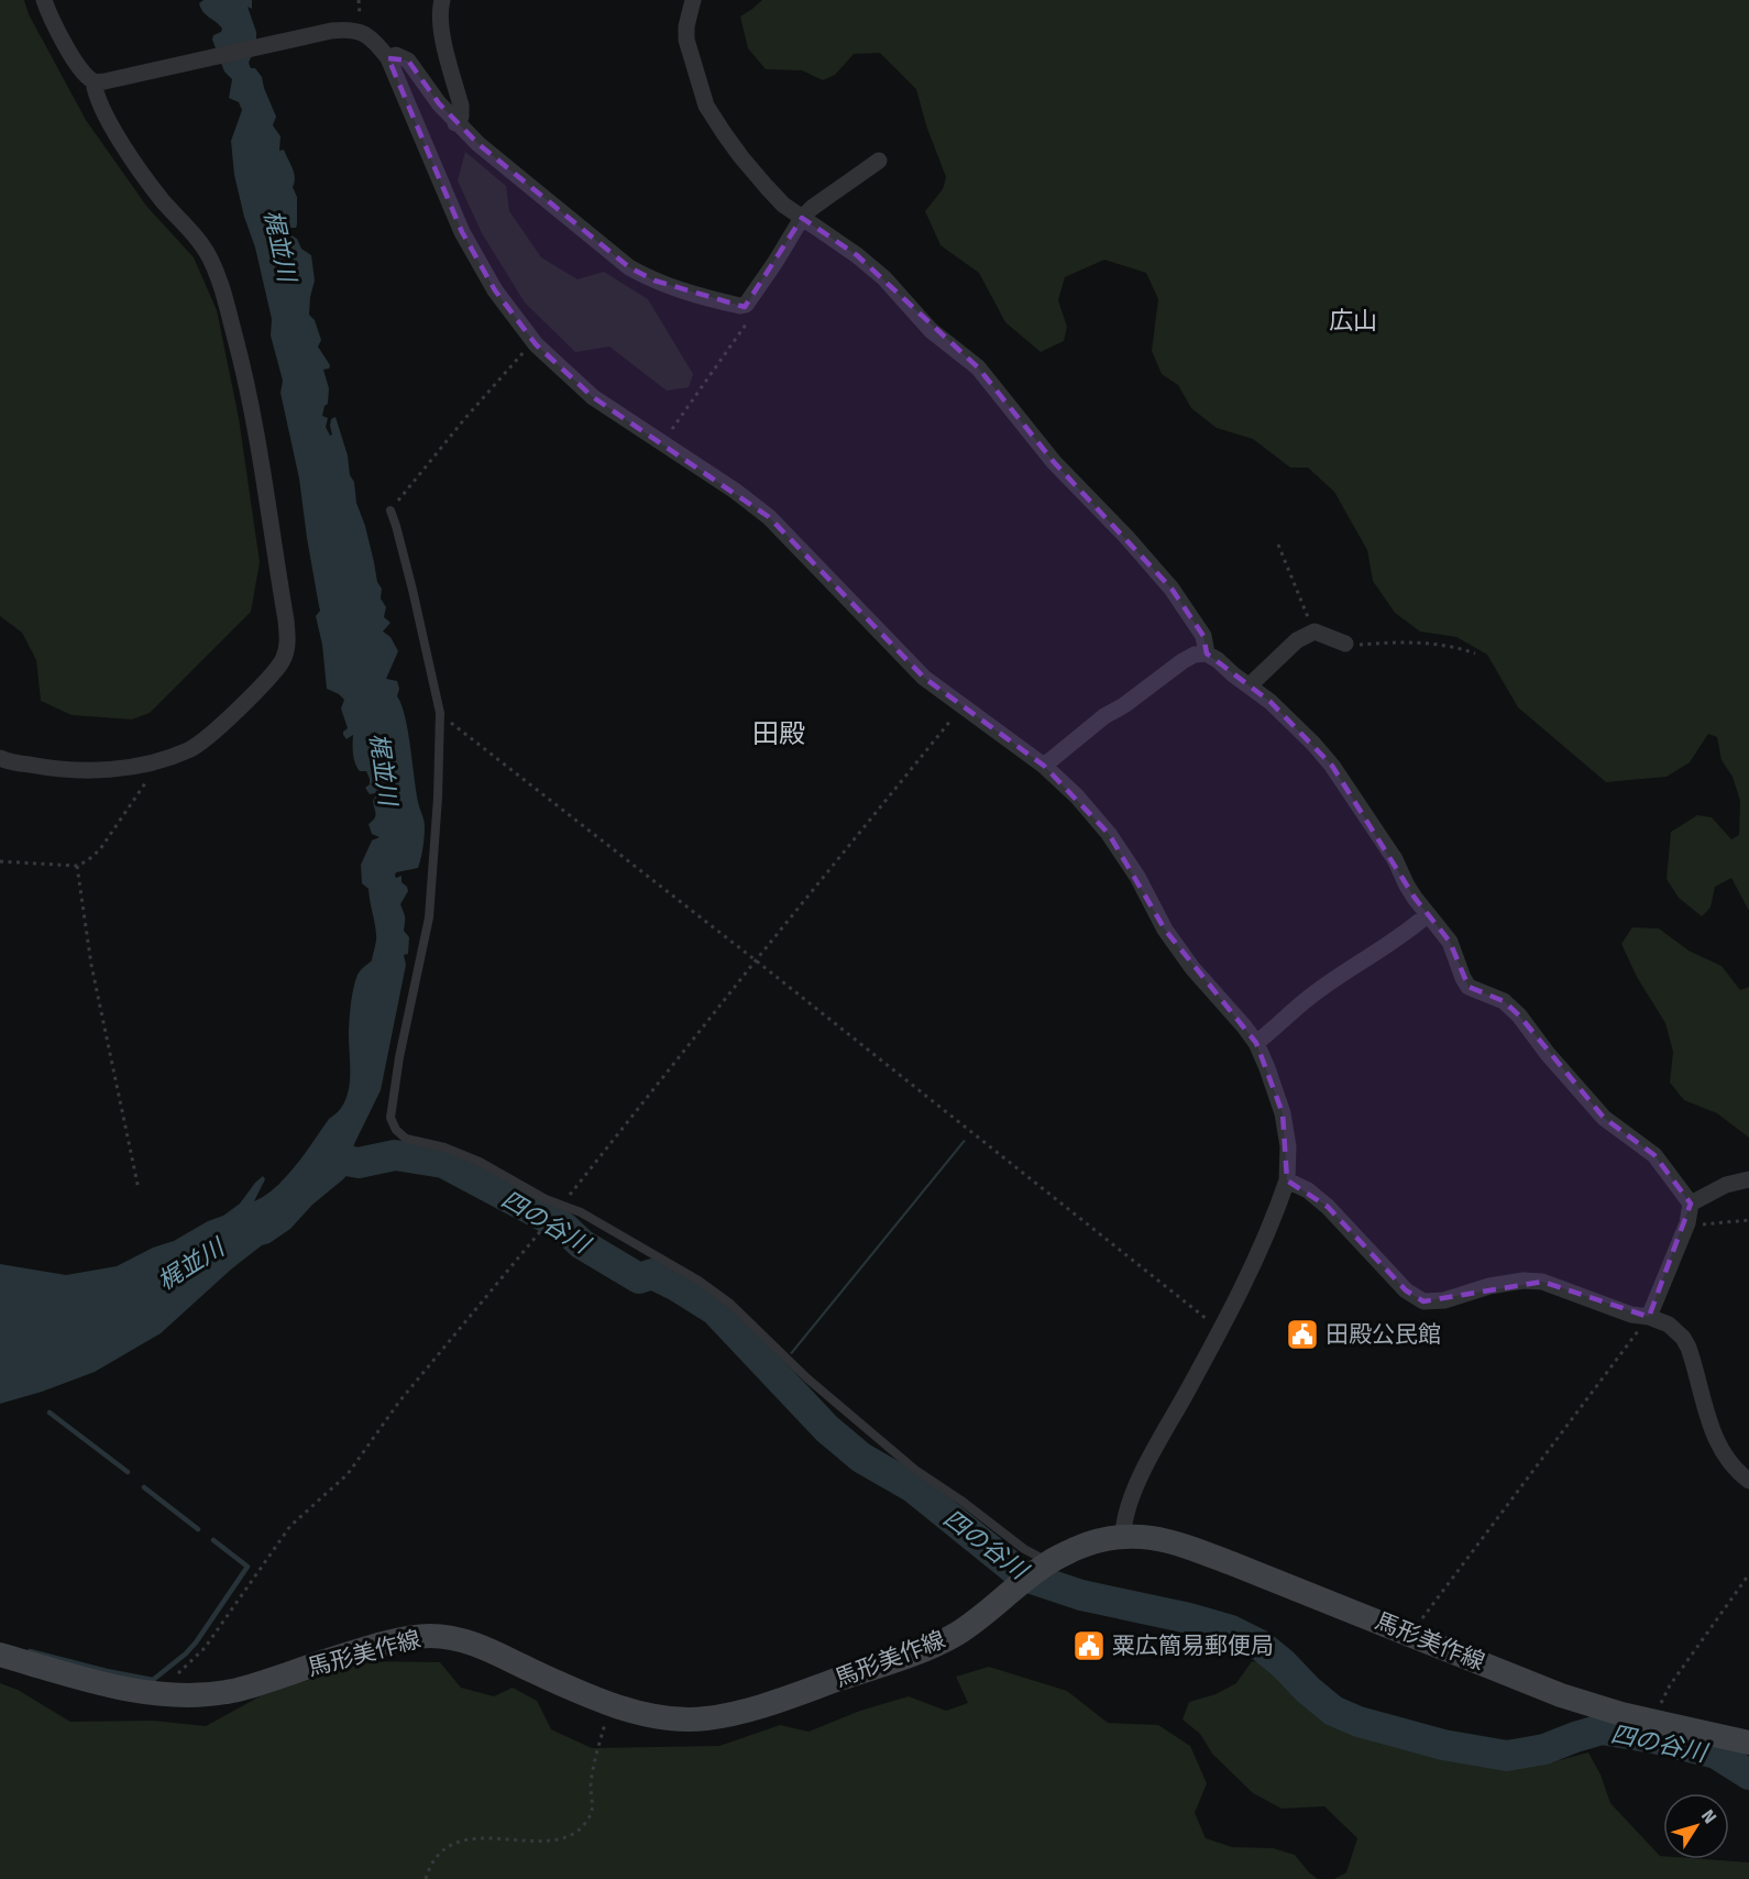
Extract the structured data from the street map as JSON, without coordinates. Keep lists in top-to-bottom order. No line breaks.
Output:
{"streets":{"main road":["馬形美作線"]},"districts":["広山","田殿"],"water":["梶並川","四の谷川"],"places":{"public building":["田殿公民館","粟広簡易郵便局"]},"north":"top right"}
